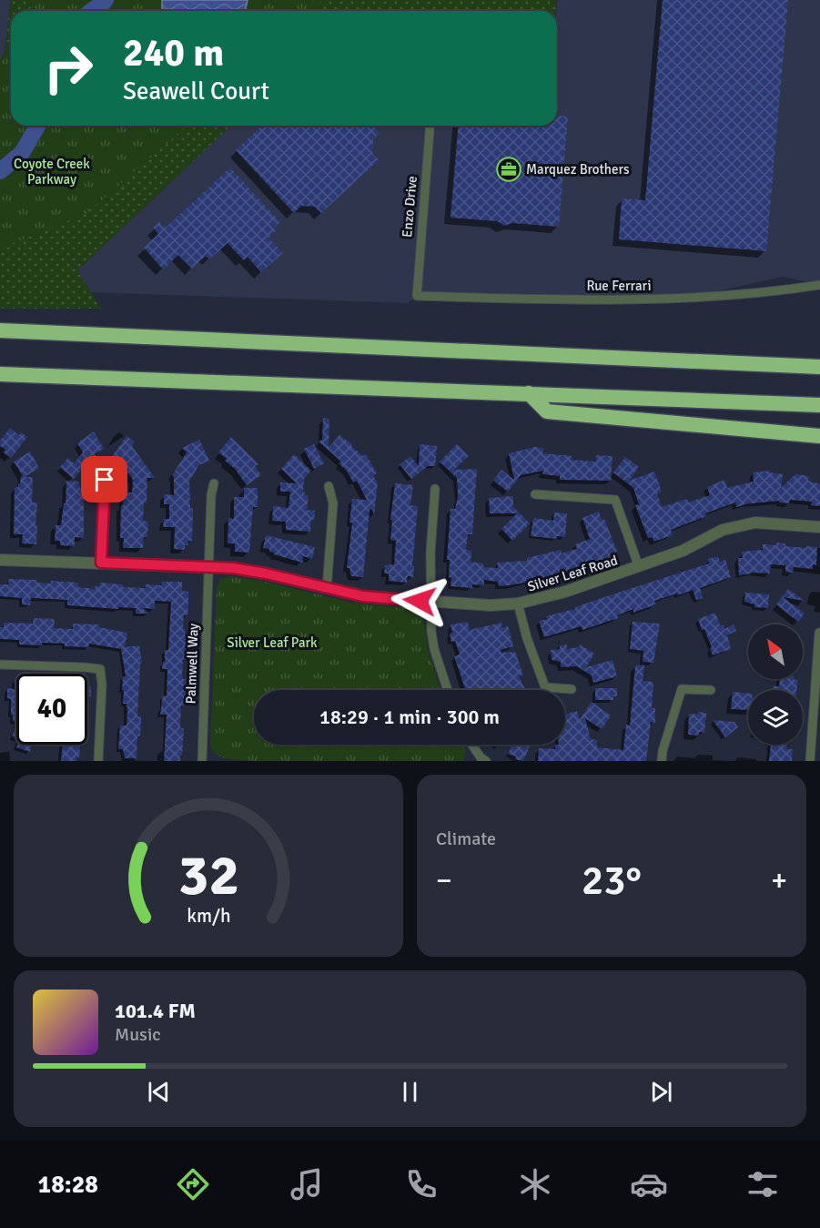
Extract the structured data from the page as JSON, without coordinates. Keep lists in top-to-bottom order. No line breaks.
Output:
{"streets":{"street":["Enzo Drive","Rue Ferrari","Silver Leaf Road","Palmwell Way"]},"crossings":[["Enzo Drive","Rue Ferrari"],["Silver Leaf Road","Palmwell Way"]],"parks":["Coyote Creek Parkway","Silver Leaf Park"],"places":{"office":["Marquez Brothers"]},"north":"top left","page":{"turn":["240 m","Seawell Court"],"limit":"40","trip":"18:29 · 1 min · 300 m","tile":"Climate","heat":["−","23°","+"],"song":["101.4 FM","Music"],"tabs":"18:28","gauge":["32","km/h"]}}
